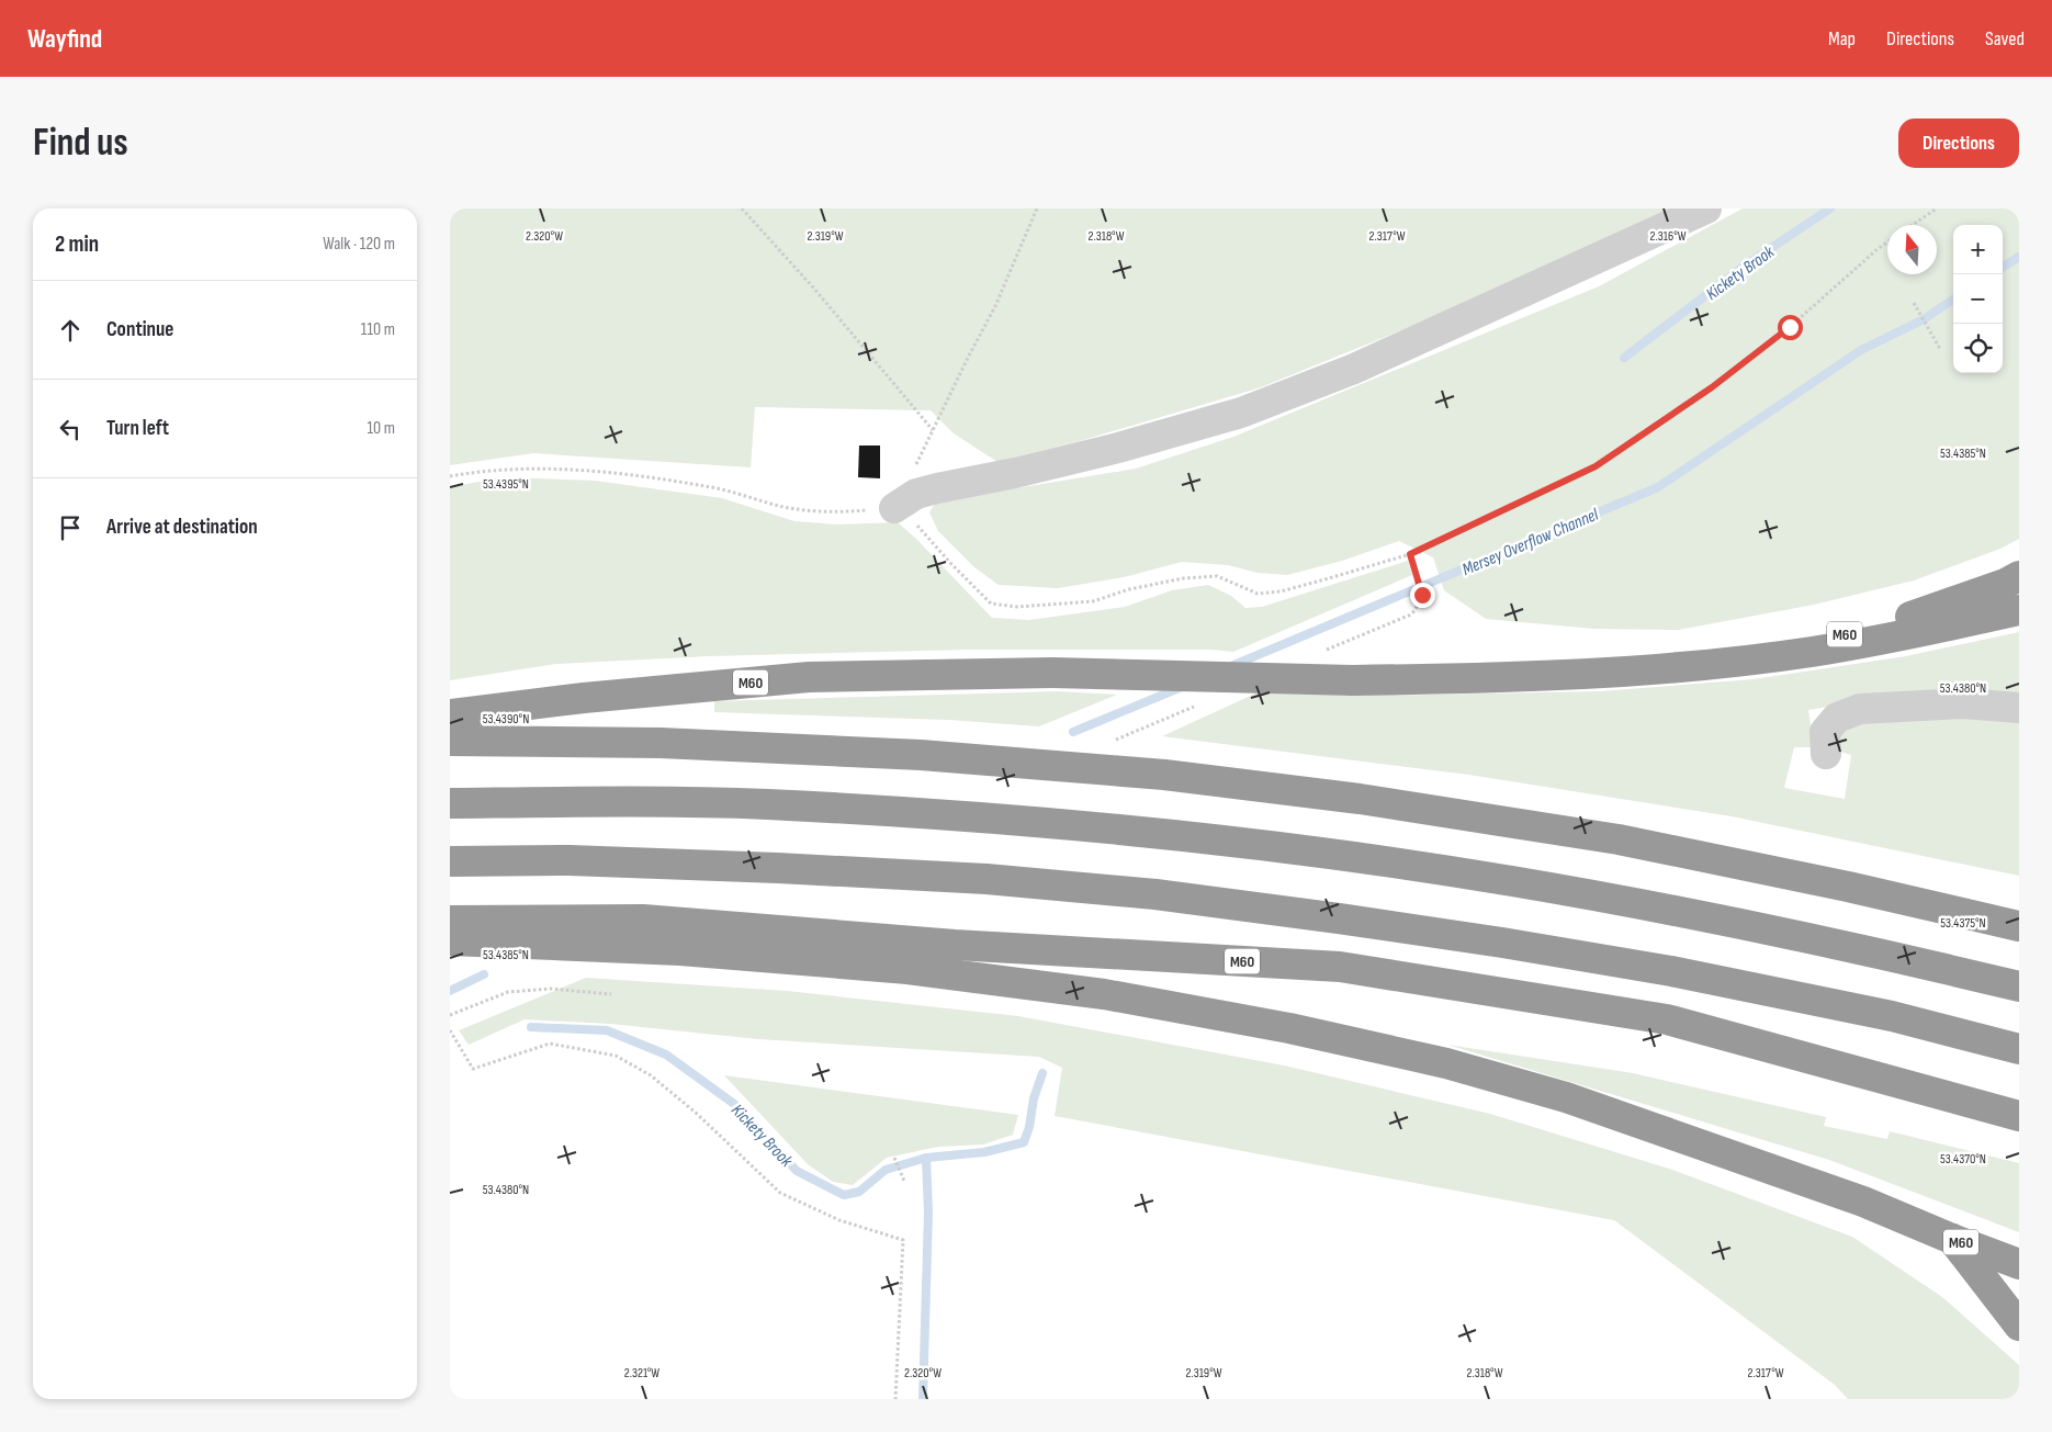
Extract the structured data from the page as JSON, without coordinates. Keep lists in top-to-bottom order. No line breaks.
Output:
{"streets":{"highway":["M60"]},"water":["Kickety Brook","Mersey Overflow Channel"],"north":"top","page":{"header":"Wayfind","nav":["Map","Directions","Saved"],"buttons":"Directions","title":"Find us","heading":["2 min","Walk · 120 m"],"map_buttons":["+","−"],"list":[["Continue","110 m"],["Turn left","10 m"],"Arrive at destination"]},"coordinates":["2.320°W","2.319°W","2.318°W","2.317°W","2.316°W","53.4385°N","53.4395°N","53.4380°N","53.4390°N","53.4375°N","53.4370°N","2.321°W"]}
